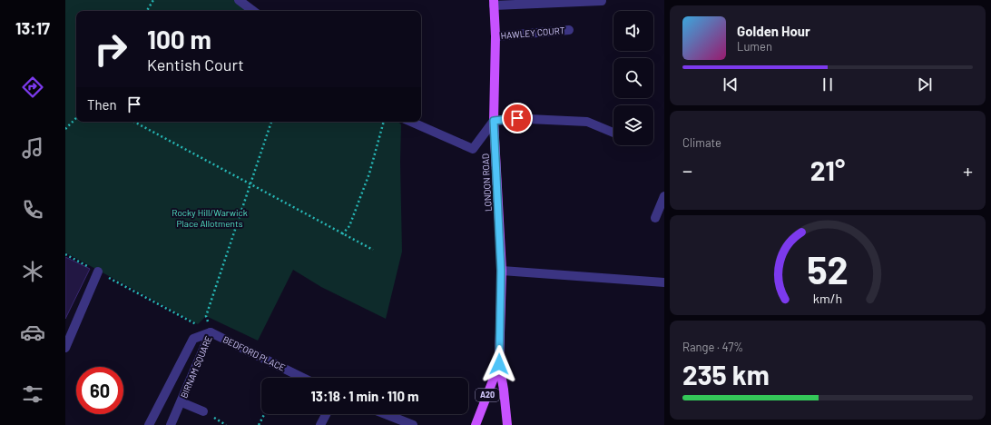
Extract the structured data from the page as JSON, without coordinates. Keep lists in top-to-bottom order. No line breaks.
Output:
{"streets":{"main road":["LONDON ROAD","A20"],"street":["HAWLEY COURT","BEDFORD PLACE","BIRNAM SQUARE"]},"crossings":[["HAWLEY COURT","LONDON ROAD"],["BEDFORD PLACE","BIRNAM SQUARE"]],"parks":["Rocky Hill/Warwick Place Allotments"],"page":{"tabs":"13:17","turn":["100 m","Kentish Court"],"song":["Golden Hour","Lumen"],"then":"Then","tile":["Climate",["Range · 47%","235 km"]],"heat":["−","21°","+"],"limit":"60","trip":"13:18 · 1 min · 110 m","gauge":["52","km/h"]}}
